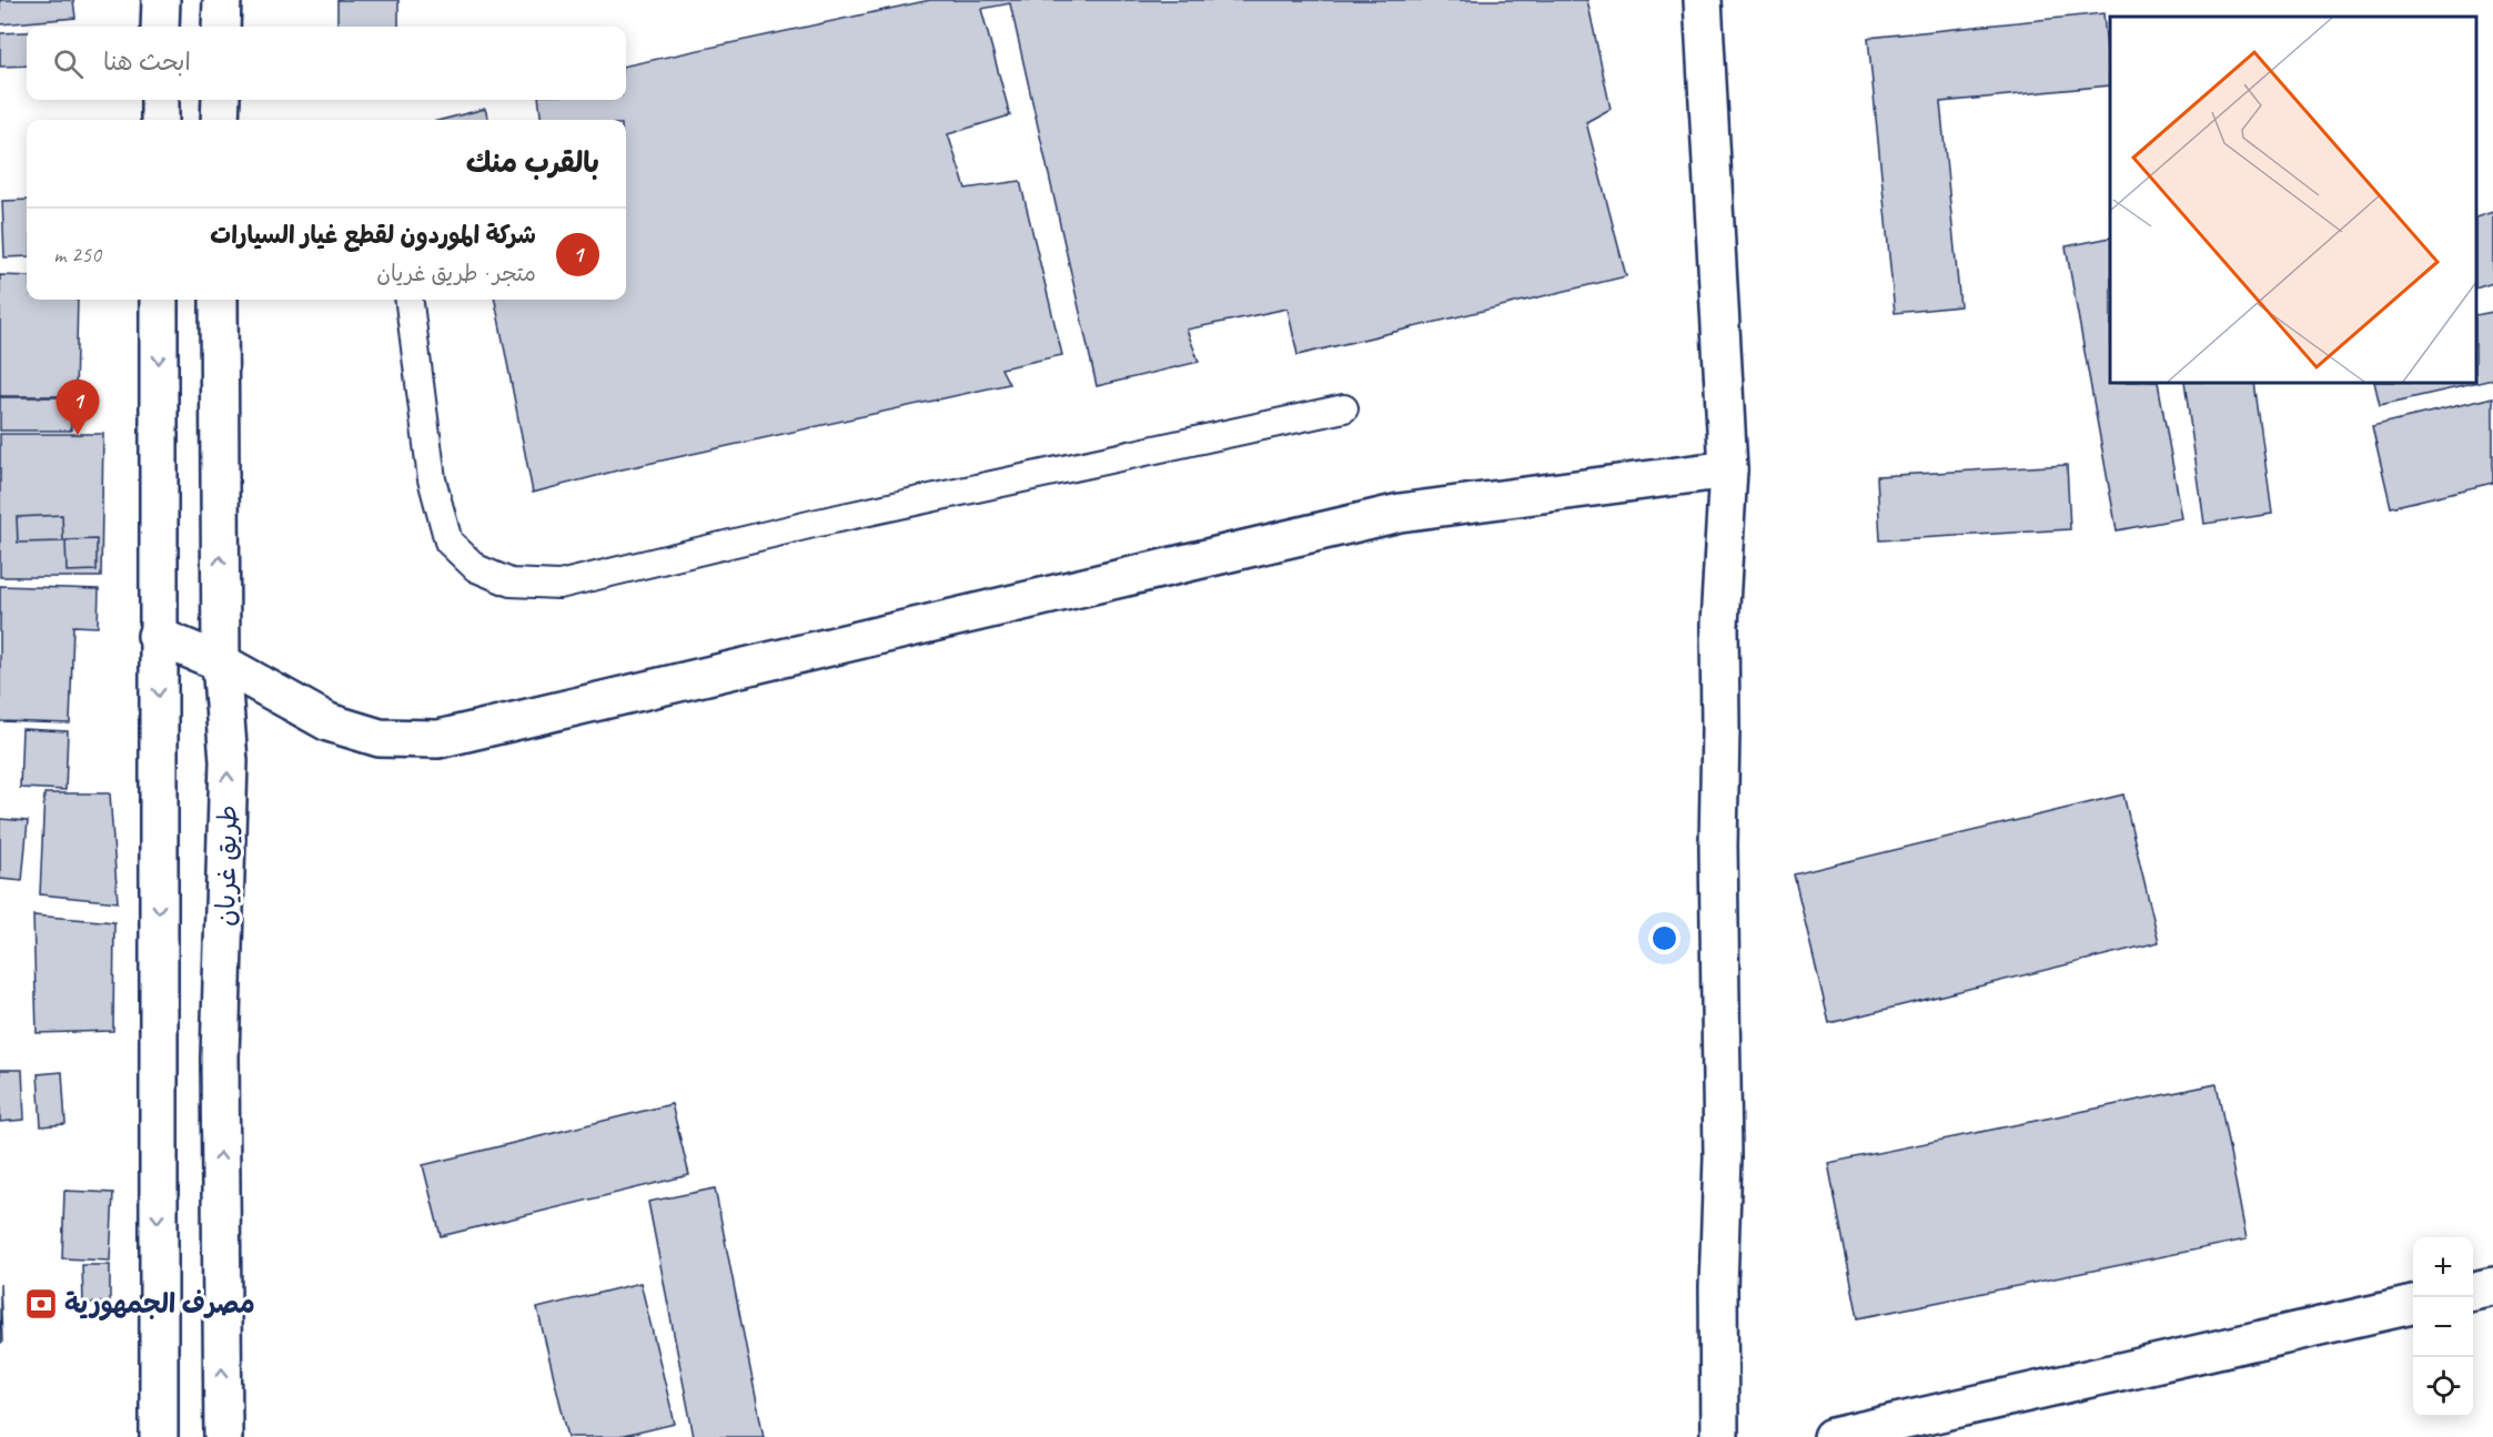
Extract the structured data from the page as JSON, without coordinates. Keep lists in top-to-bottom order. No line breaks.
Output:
{"streets":{"main road":["طريق غريان"]},"places":{"bank":["مصرف الجمهورية"]},"page":{"search":"ابحث هنا","heading":"بالقرب منك","list":[{"mark":"1","name":"شركة الموردون لقطع غيار السيارات","note":"متجر · طريق غريان","value":"250 m"}],"pins":"1","map_buttons":["+","−"]}}
